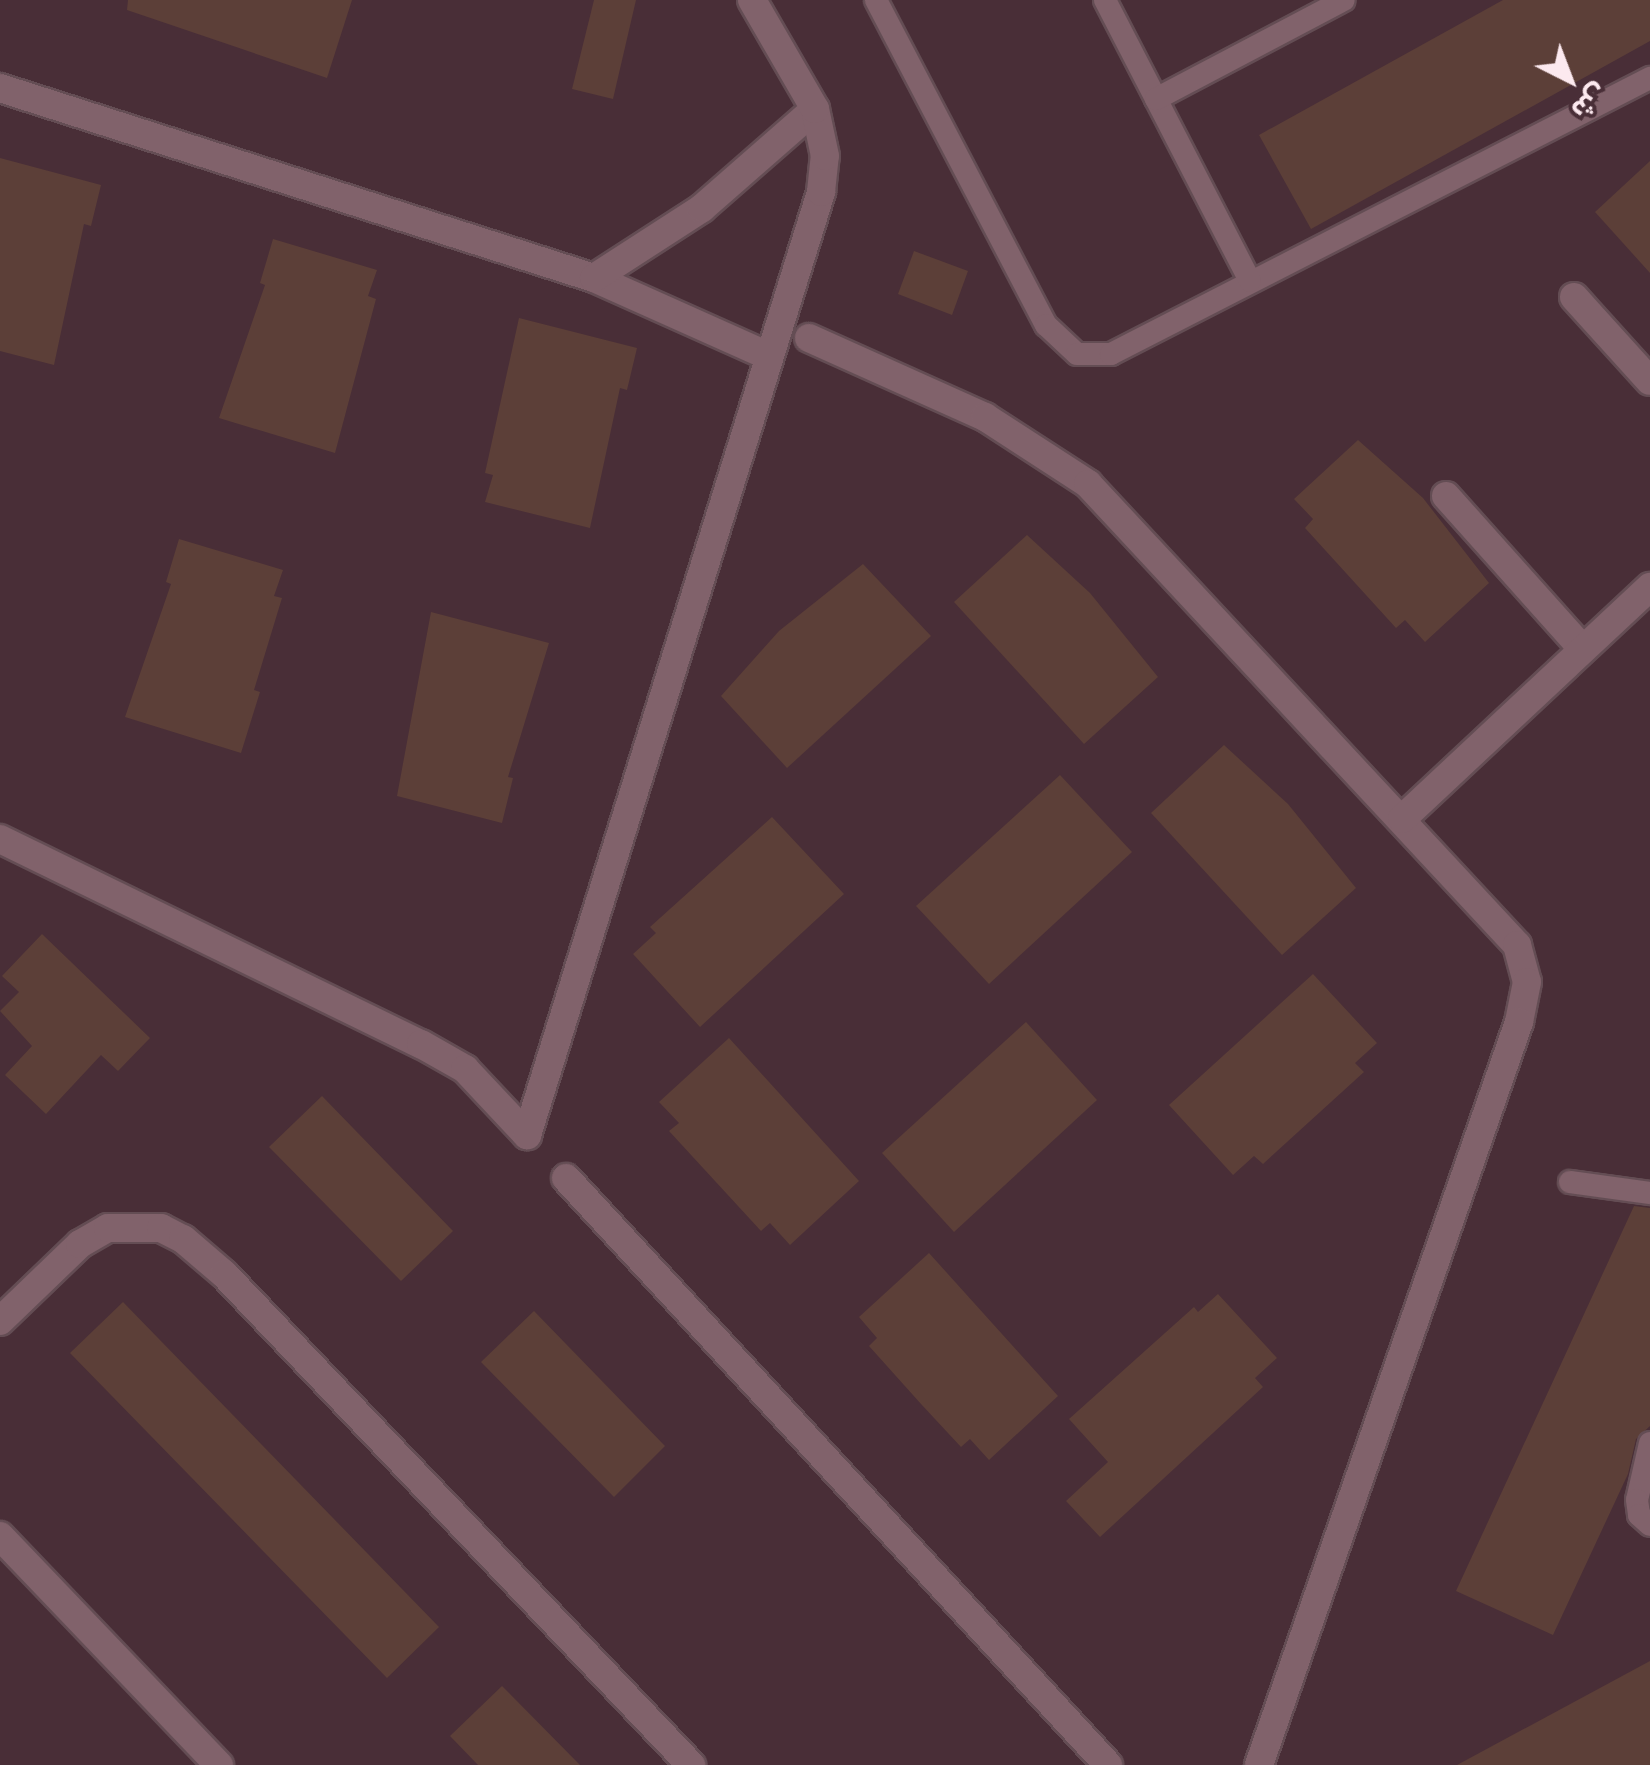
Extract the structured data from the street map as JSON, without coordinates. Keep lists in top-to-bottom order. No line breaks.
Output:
{"north":"bottom right"}
